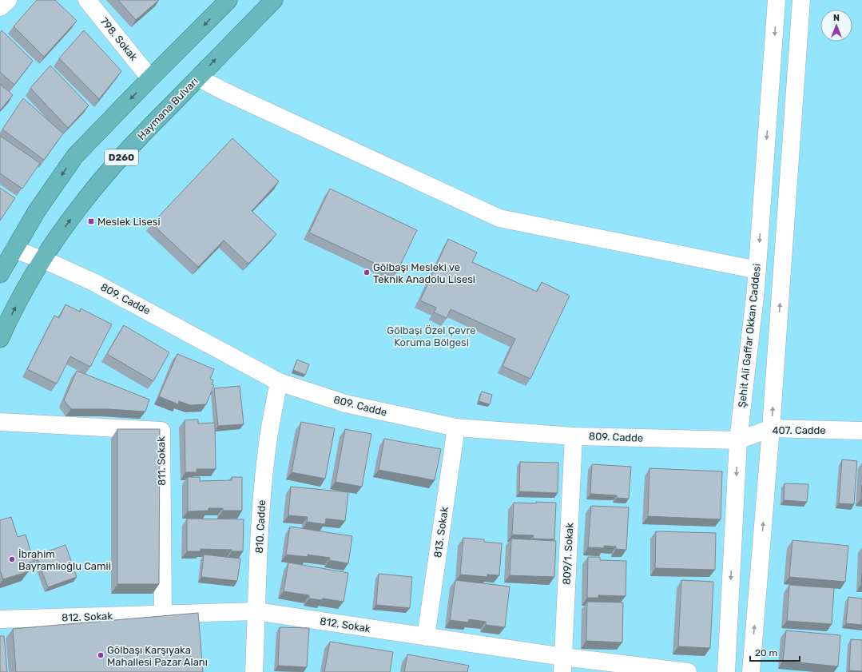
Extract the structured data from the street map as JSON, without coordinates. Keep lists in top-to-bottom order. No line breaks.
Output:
{"streets":{"highway":["Haymana Bulvarı","D260"],"street":["798. Sokak","809. Cadde","Şehit Ali Gaffar Okkan Caddesi","407. Cadde","811. Sokak","810. Cadde","813. Sokak","809/1. Sokak","812. Sokak"]},"crossings":[["Haymana Bulvarı","809. Cadde"],["809. Cadde","Şehit Ali Gaffar Okkan Caddesi"],["809. Cadde","407. Cadde"],["809. Cadde","810. Cadde"],["809. Cadde","813. Sokak"],["809. Cadde","809/1. Sokak"],["Şehit Ali Gaffar Okkan Caddesi","407. Cadde"],["811. Sokak","812. Sokak"],["810. Cadde","812. Sokak"],["813. Sokak","812. Sokak"],["809/1. Sokak","812. Sokak"]],"parks":["Gölbaşı Özel Çevre Koruma Bölgesi"],"places":{"transit":["Meslek Lisesi"],"other":["Gölbaşı Mesleki ve Teknik Anadolu Lisesi","İbrahim Bayramlıoğlu Camii","Gölbaşı Karşıyaka Mahallesi Pazar Alanı"]},"scale_bar":"20 m","north":"top"}
